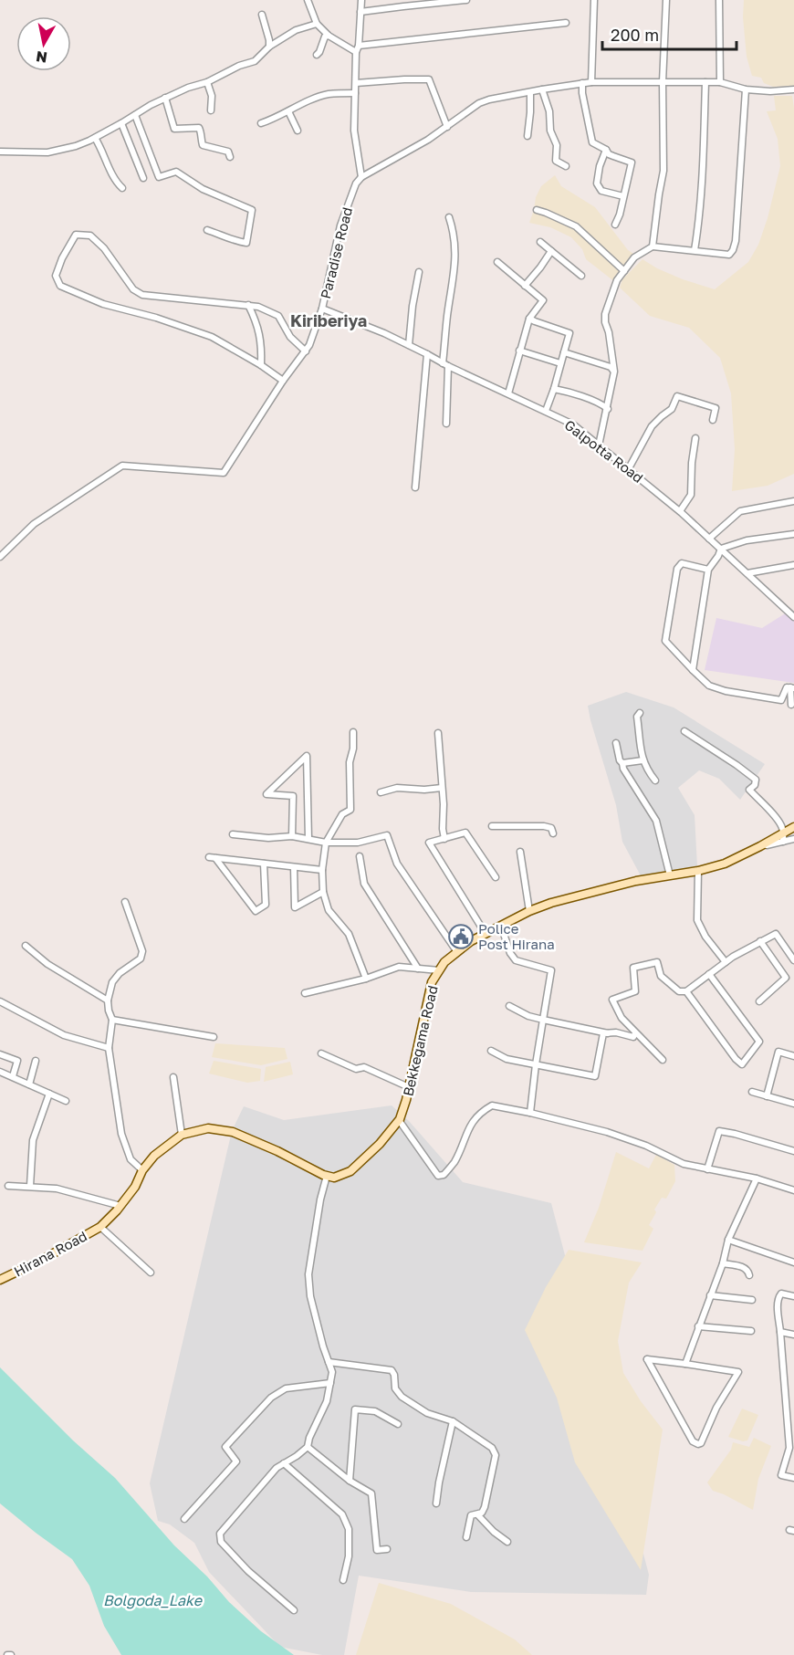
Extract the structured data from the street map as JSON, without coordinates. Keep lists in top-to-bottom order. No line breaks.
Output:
{"streets":{"street":["Paradise Road","Galpotta Road","Bekkegama Road","Hirana Road"]},"crossings":[["Paradise Road","Galpotta Road"]],"districts":["Kiriberiya"],"water":["Bolgoda_Lake"],"places":{"public building":["Police Post Hirana"]},"scale_bar":"200 m","north":"bottom"}
